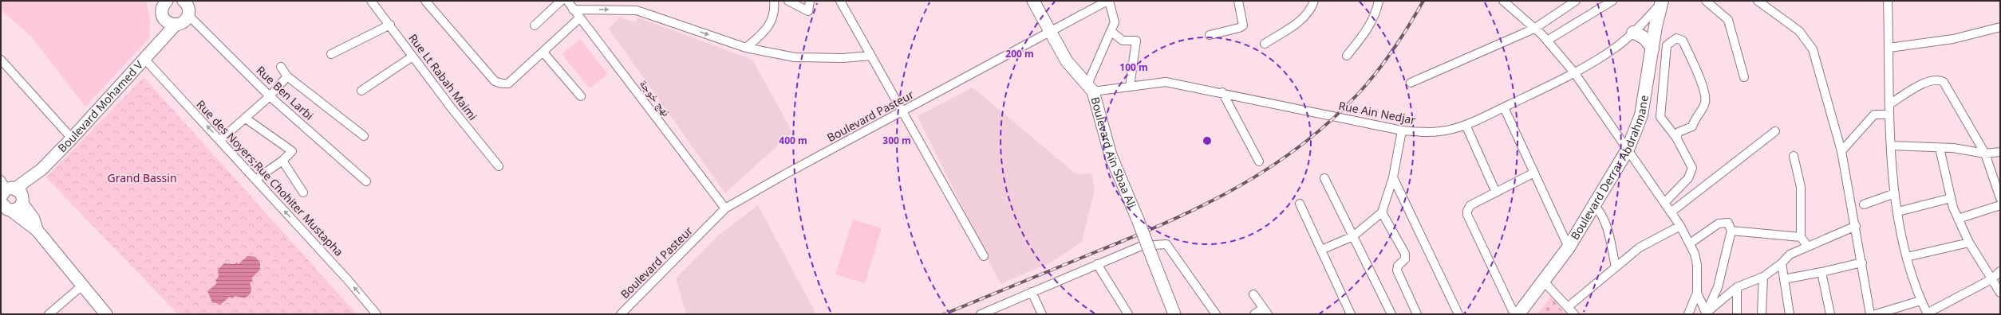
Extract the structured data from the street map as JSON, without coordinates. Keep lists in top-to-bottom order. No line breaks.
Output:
{"streets":{"main road":["Boulevard Mohamed V","Boulevard Aïn Sbaa Ali","Boulevard Derrar Abdrahmane"],"street":["Rue Lt Rabah Maimi","Rue Ben Larbi","نهج خوجة","Rue Ain Nedjar","Boulevard Pasteur","Rue des Noyers;Rue Chohiter Mustapha"]},"crossings":[["Rue Ben Larbi","Boulevard Mohamed V"],["نهج خوجة","Boulevard Pasteur"],["Boulevard Mohamed V","Rue des Noyers;Rue Chohiter Mustapha"],["Rue Ain Nedjar","Boulevard Aïn Sbaa Ali"],["Rue Ain Nedjar","Boulevard Derrar Abdrahmane"],["Boulevard Pasteur","Boulevard Aïn Sbaa Ali"]],"one_way":["Rue des Noyers;Rue Chohiter Mustapha"],"parks":["Grand Bassin"],"rings":["200 m","100 m","400 m","300 m"]}
